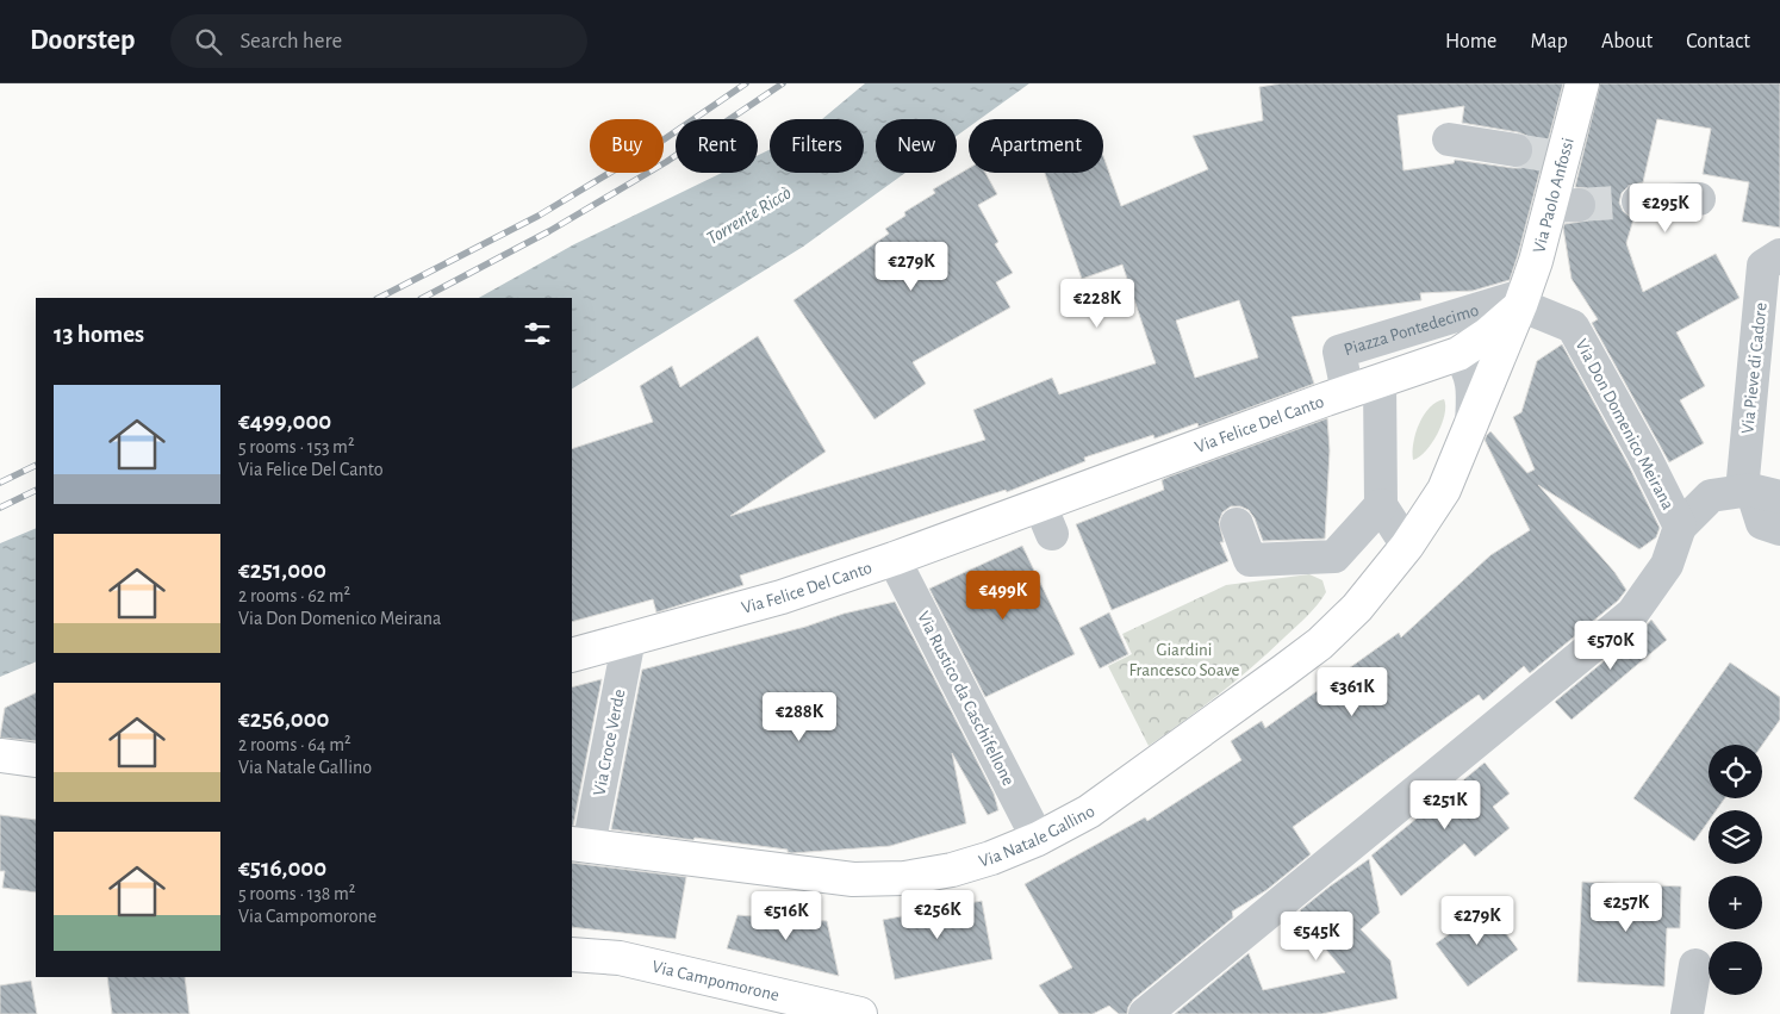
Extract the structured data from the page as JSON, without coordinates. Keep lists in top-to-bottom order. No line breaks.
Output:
{"streets":{"main road":["Via Paolo Anfossi","Piazza Pontedecimo","Via Felice Del Canto","Via Natale Gallino","Via Campomorone"],"street":["Via Pieve di Cadore","Via Don Domenico Meirana","Via Rustico da Caschifellone","Via Croce Verde"]},"crossings":[["Via Paolo Anfossi","Piazza Pontedecimo"],["Via Paolo Anfossi","Via Don Domenico Meirana"],["Piazza Pontedecimo","Via Felice Del Canto"],["Piazza Pontedecimo","Via Don Domenico Meirana"],["Piazza Pontedecimo","Via Natale Gallino"],["Via Felice Del Canto","Via Rustico da Caschifellone"],["Via Felice Del Canto","Via Croce Verde"],["Via Rustico da Caschifellone","Via Natale Gallino"],["Via Croce Verde","Via Natale Gallino"]],"water":["Torrente Riccò"],"parks":["Giardini Francesco Soave"],"page":{"header":"Doorstep","search":"Search here","nav":["Home","Map","About","Contact"],"chip":["Buy","Rent","Filters","New","Apartment"],"price":["€295K","€279K","€228K","€499K","€570K","€361K","€288K","€251K","€257K","€256K","€516K","€279K","€545K"],"heading":"13 homes","list":[{"name":"€499,000","note":"5 rooms · 153 m² · Via Felice Del Canto"},{"name":"€251,000","note":"2 rooms · 62 m² · Via Don Domenico Meirana"},{"name":"€256,000","note":"2 rooms · 64 m² · Via Natale Gallino"},{"name":"€516,000","note":"5 rooms · 138 m² · Via Campomorone"}],"map_buttons":["+","−"]}}
